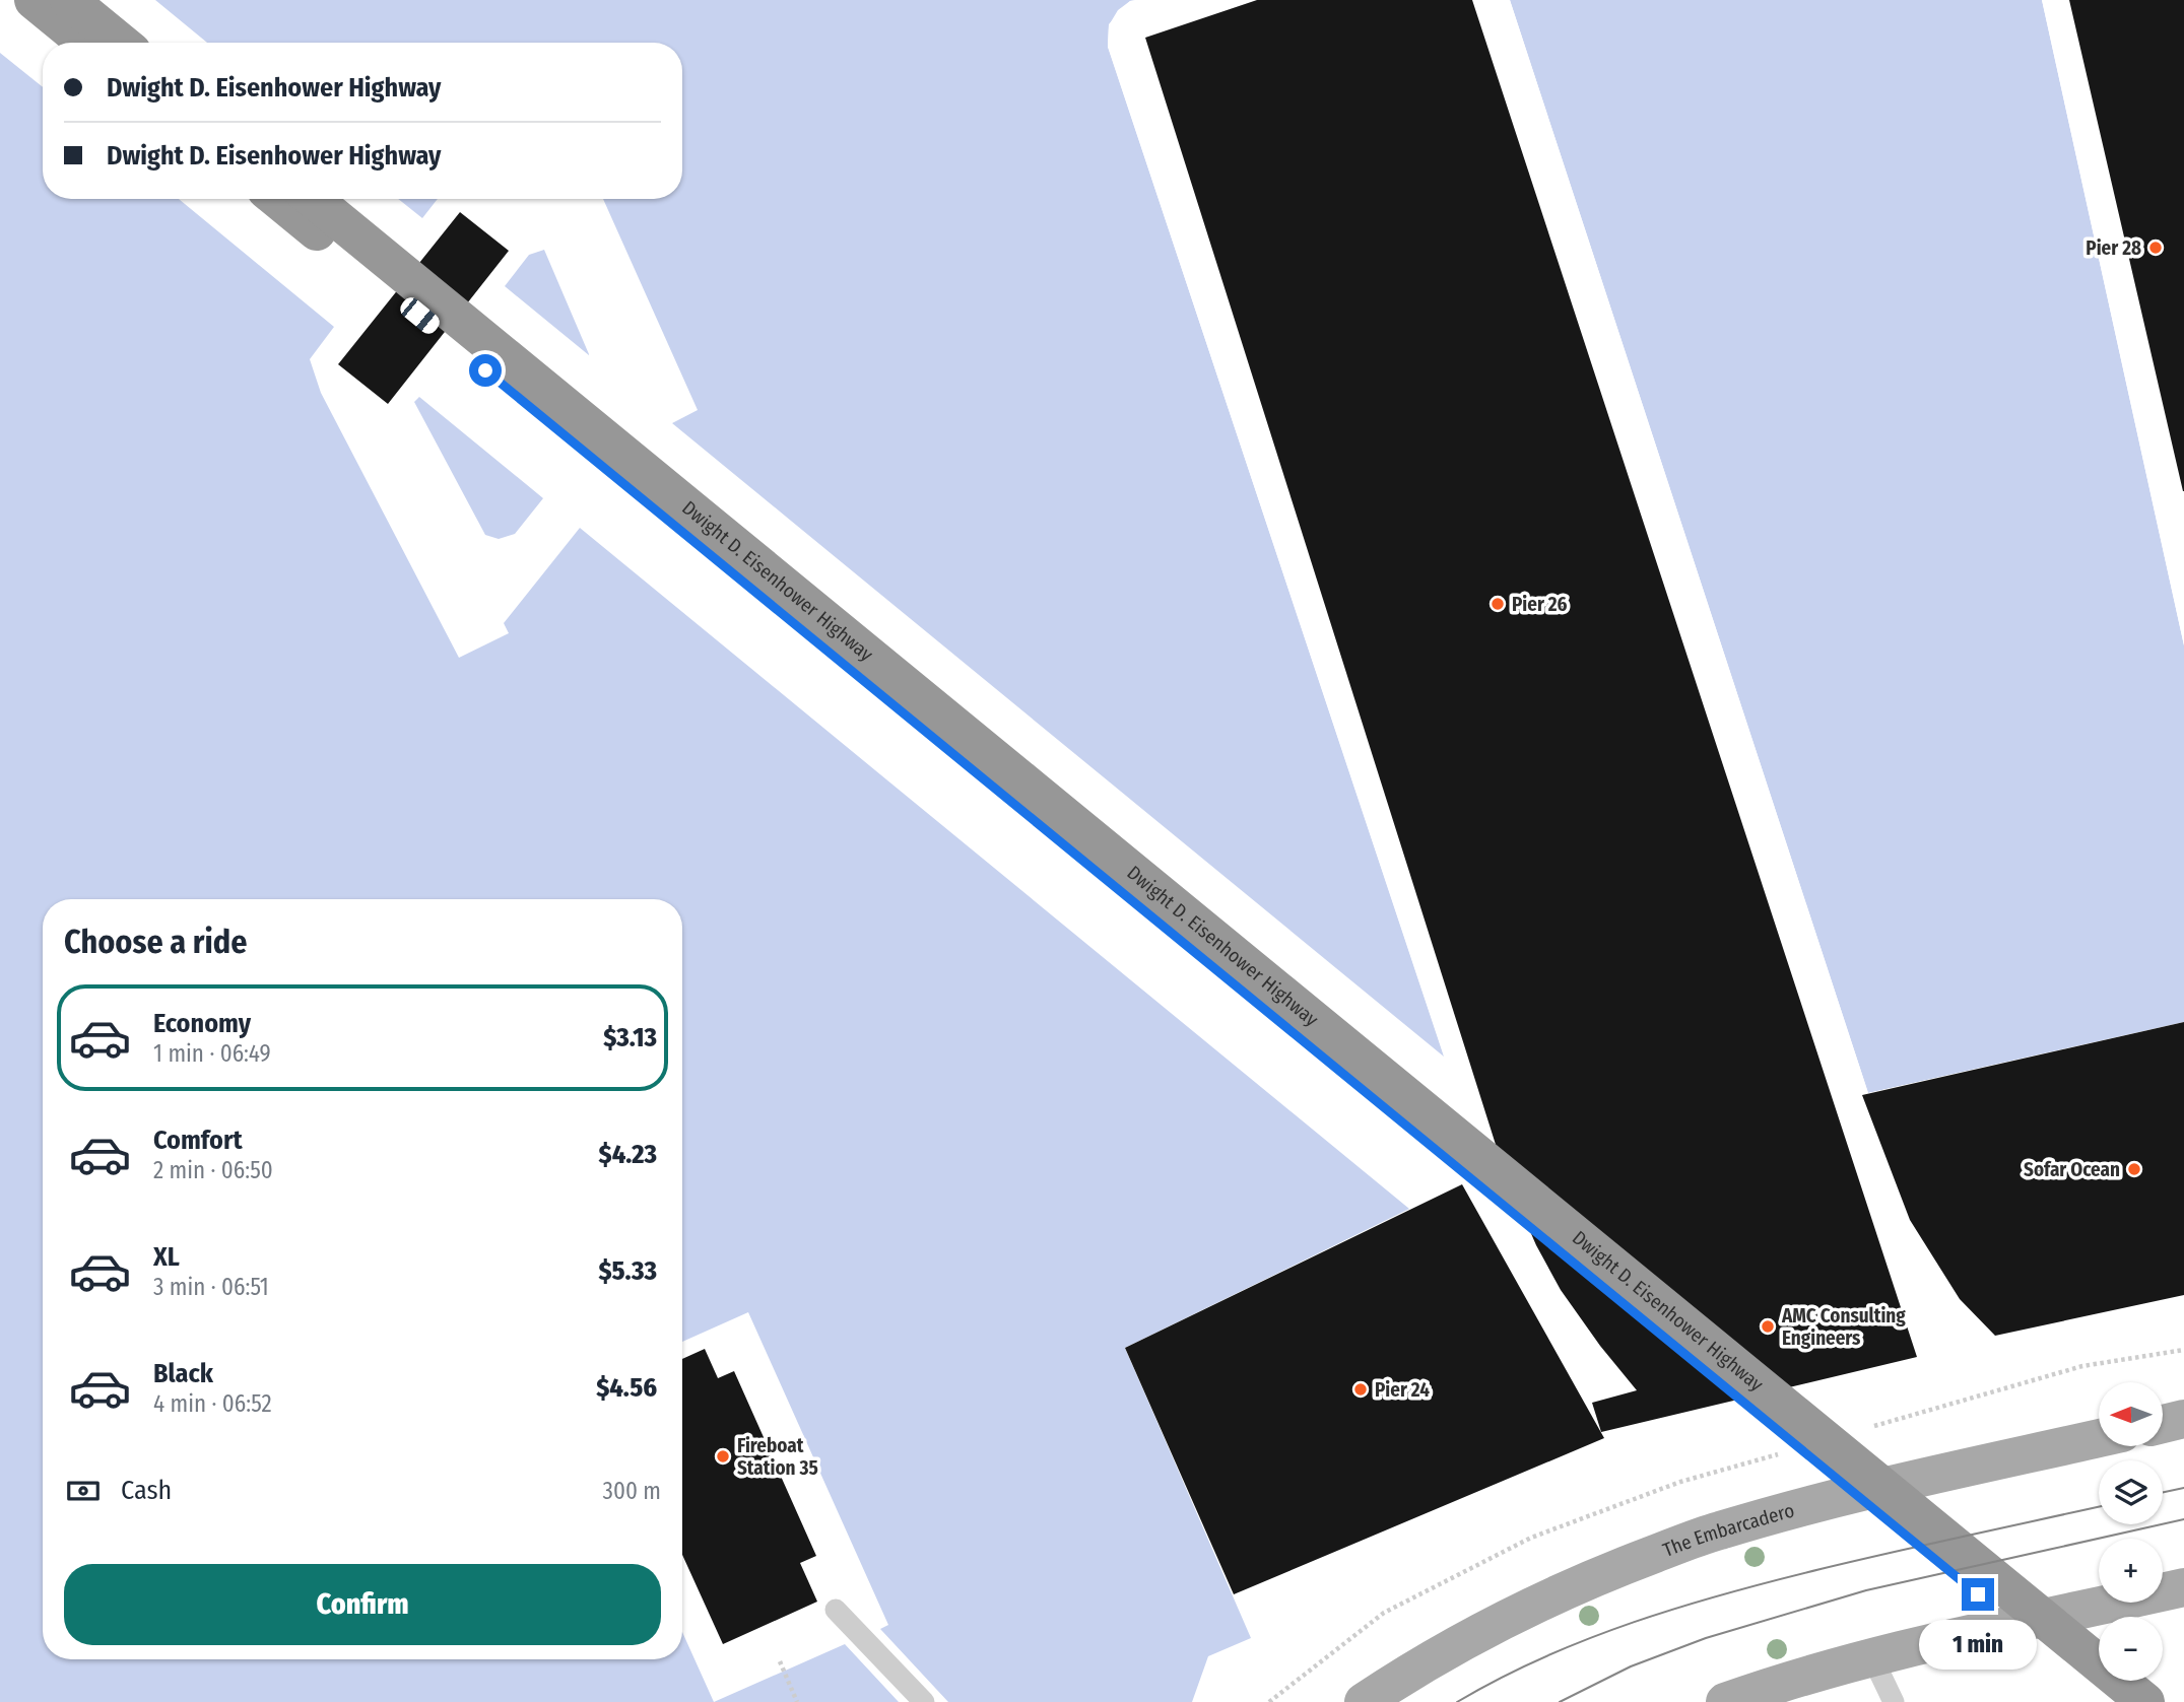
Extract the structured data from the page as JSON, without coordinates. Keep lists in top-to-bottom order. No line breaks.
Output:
{"streets":{"highway":["Dwight D. Eisenhower Highway"],"main road":["The Embarcadero"]},"places":["Pier 28","Pier 26","Sofar Ocean","AMC Consulting Engineers","Pier 24","Fireboat Station 35"],"north":"left","page":{"banner":["Dwight D. Eisenhower Highway","Dwight D. Eisenhower Highway"],"heading":"Choose a ride","list":[{"name":"Economy","note":"1 min · 06:49","value":"$3.13"},{"name":"Comfort","note":"2 min · 06:50","value":"$4.23"},{"name":"XL","note":"3 min · 06:51","value":"$5.33"},{"name":"Black","note":"4 min · 06:52","value":"$4.56"}],"map_buttons":["+","−"],"pay":["Cash","300 m"],"buttons":"Confirm","bubble":"1 min"}}
